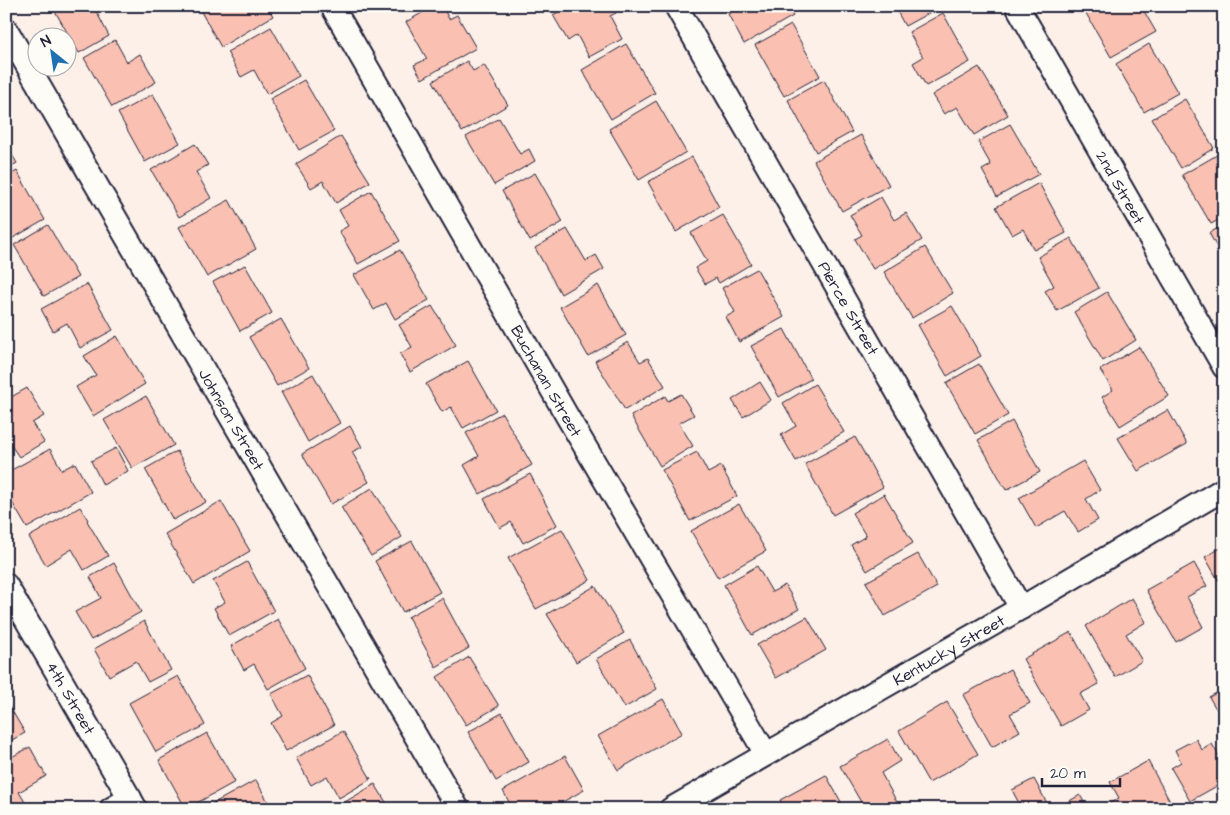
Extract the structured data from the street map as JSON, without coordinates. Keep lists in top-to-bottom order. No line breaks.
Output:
{"streets":{"street":["2nd Street","Pierce Street","Buchanan Street","Johnson Street","Kentucky Street","4th Street"]},"crossings":[["Pierce Street","Kentucky Street"],["Buchanan Street","Kentucky Street"]],"scale_bar":"20 m","north":"top left"}
